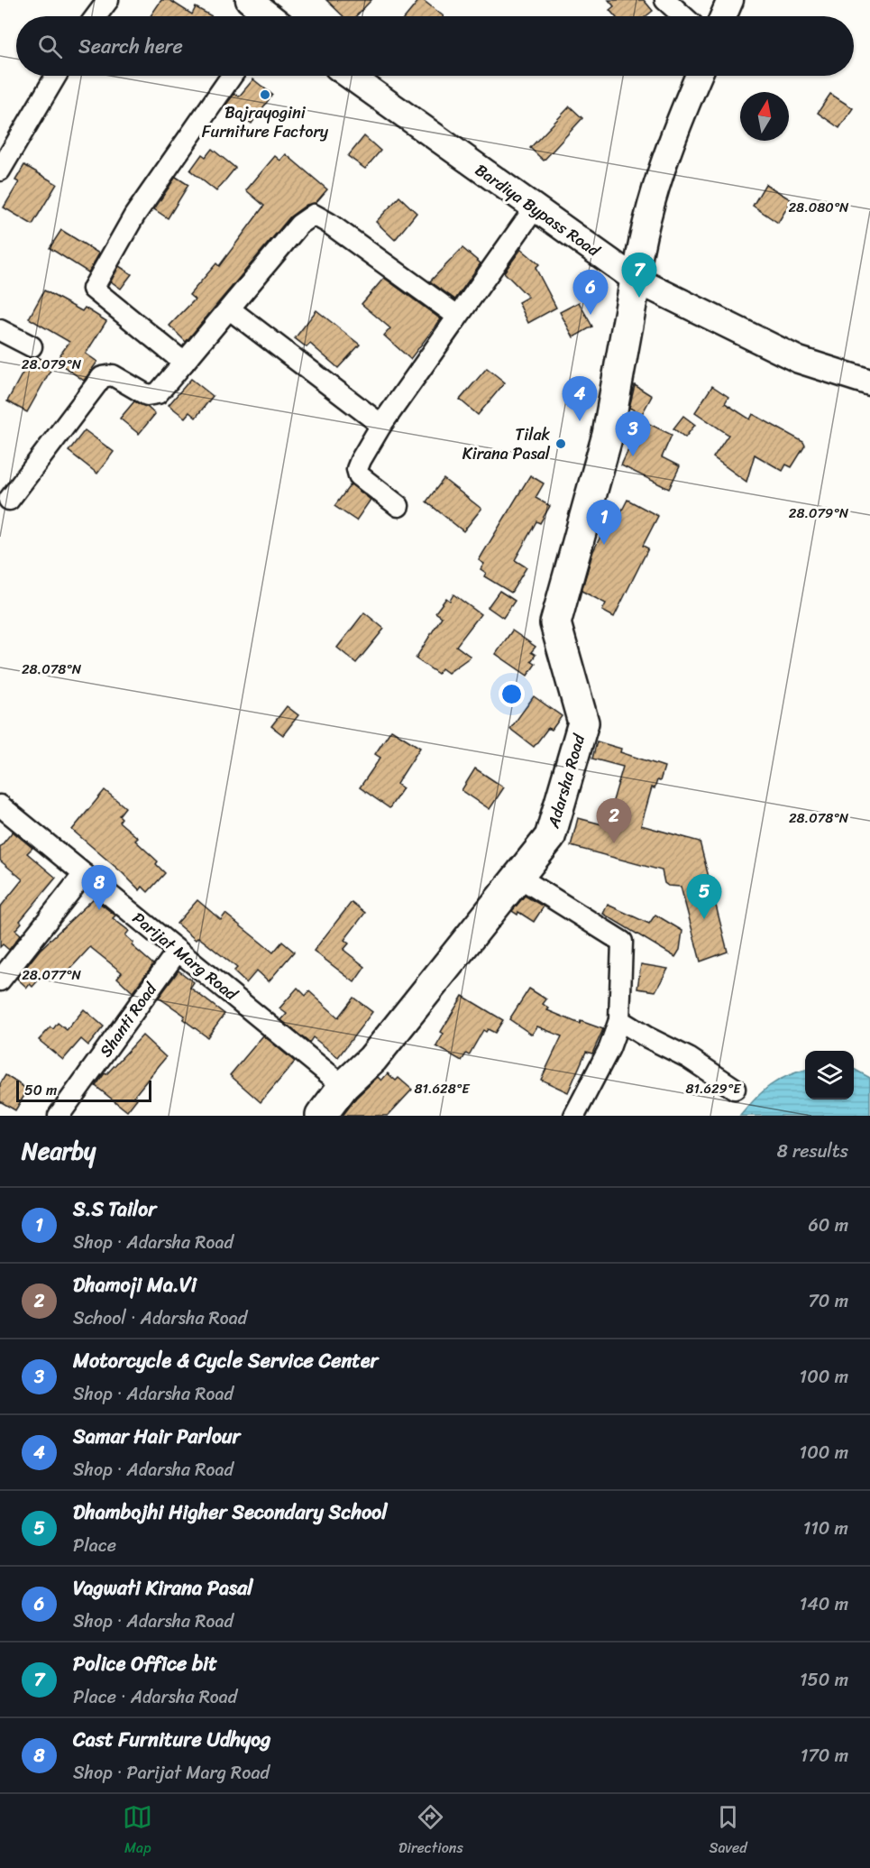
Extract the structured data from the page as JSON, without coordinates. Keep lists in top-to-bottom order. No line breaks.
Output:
{"streets":{"main road":["Adarsha Road"],"street":["Bardiya Bypass Road","Parijat Marg Road","Shanti Road"]},"crossings":[["Bardiya Bypass Road","Adarsha Road"],["Adarsha Road","Parijat Marg Road"],["Parijat Marg Road","Shanti Road"]],"places":["Bajrayogini Furniture Factory","Tilak Kirana Pasal"],"scale_bar":"50 m","north":"top","page":{"search":"Search here","pins":["7","6","4","3","1","2","8","5"],"scale":"50 m","heading":["Nearby","8 results"],"list":[{"mark":"1","name":"S.S Tailor","note":"Shop · Adarsha Road","value":"60 m"},{"mark":"2","name":"Dhamoji Ma.Vi","note":"School · Adarsha Road","value":"70 m"},{"mark":"3","name":"Motorcycle & Cycle Service Center","note":"Shop · Adarsha Road","value":"100 m"},{"mark":"4","name":"Samar Hair Parlour","note":"Shop · Adarsha Road","value":"100 m"},{"mark":"5","name":"Dhambojhi Higher Secondary School","note":"Place","value":"110 m"},{"mark":"6","name":"Vagwati Kirana Pasal","note":"Shop · Adarsha Road","value":"140 m"},{"mark":"7","name":"Police Office bit","note":"Place · Adarsha Road","value":"150 m"},{"mark":"8","name":"Cast Furniture Udhyog","note":"Shop · Parijat Marg Road","value":"170 m"}],"nav":["Map","Directions","Saved"]},"coordinates":["28.080°N","28.079°N","28.078°N","28.077°N","81.628°E","81.629°E"]}
